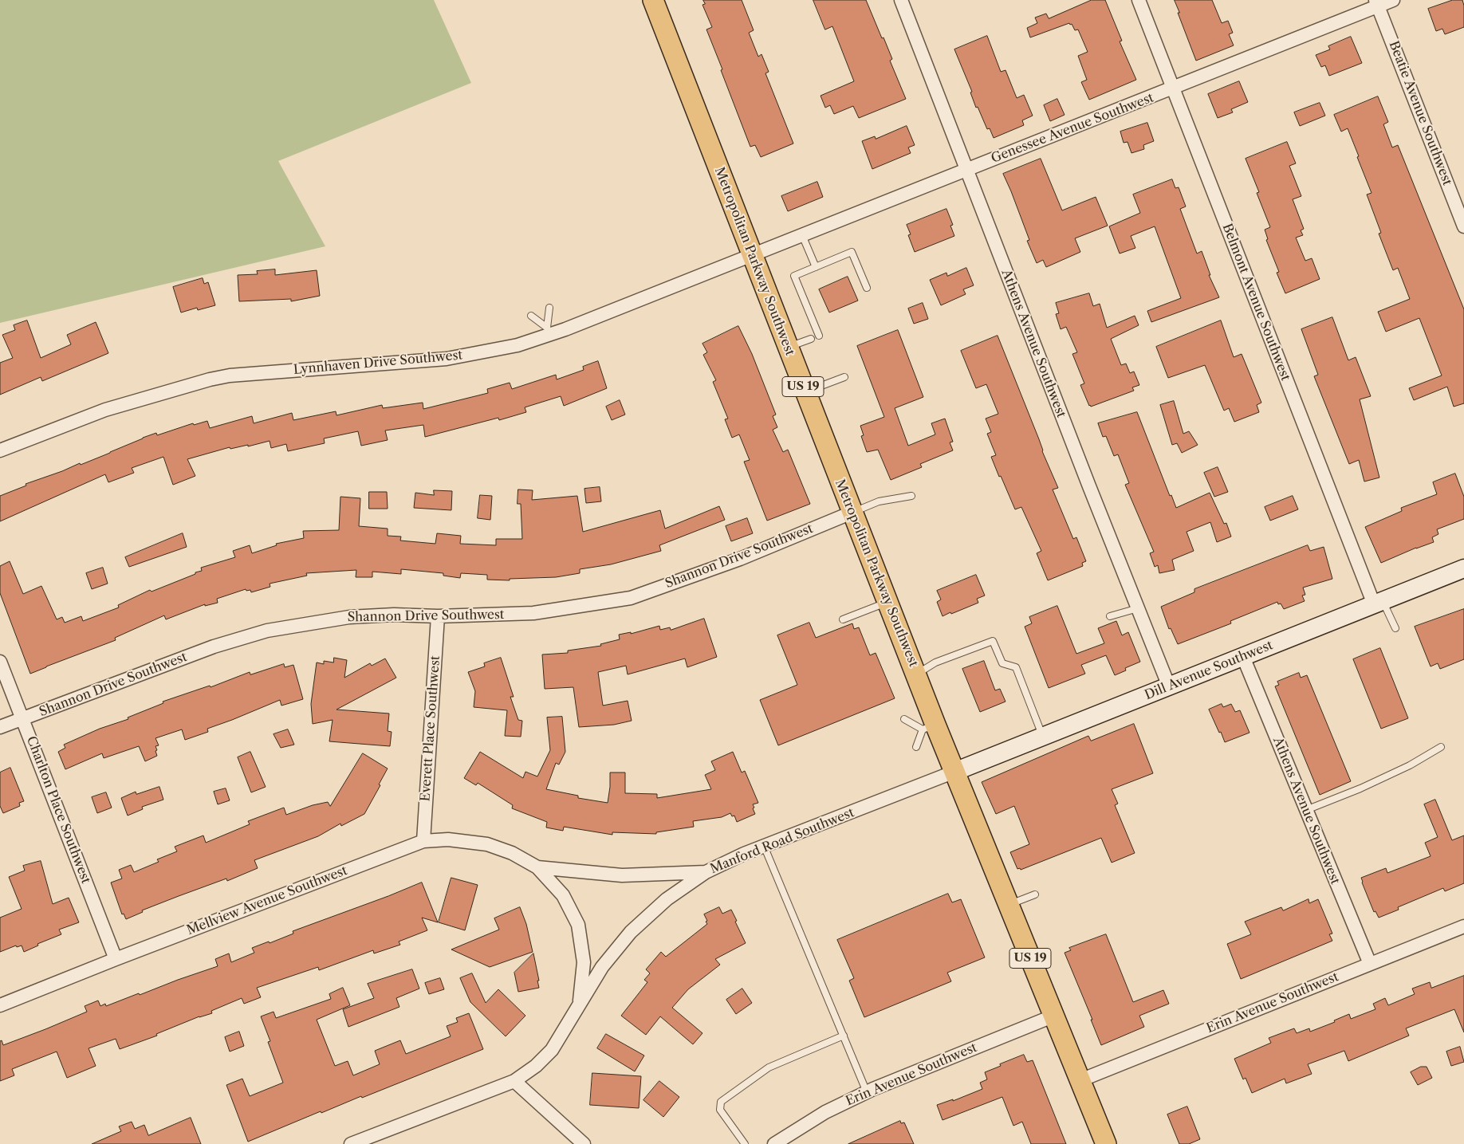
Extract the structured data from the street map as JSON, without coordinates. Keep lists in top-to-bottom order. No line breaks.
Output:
{"streets":{"main road":["Metropolitan Parkway Southwest","US 19","Dill Avenue Southwest"],"street":["Beatie Avenue Southwest","Genessee Avenue Southwest","Belmont Avenue Southwest","Athens Avenue Southwest","Lynnhaven Drive Southwest","Shannon Drive Southwest","Everett Place Southwest","Charlton Place Southwest","Manford Road Southwest","Mellview Avenue Southwest","Erin Avenue Southwest"]},"crossings":[["Beatie Avenue Southwest","Genessee Avenue Southwest"],["Genessee Avenue Southwest","Metropolitan Parkway Southwest"],["Genessee Avenue Southwest","Belmont Avenue Southwest"],["Genessee Avenue Southwest","Athens Avenue Southwest"],["Genessee Avenue Southwest","Lynnhaven Drive Southwest"],["Metropolitan Parkway Southwest","Lynnhaven Drive Southwest"],["Metropolitan Parkway Southwest","Shannon Drive Southwest"],["Metropolitan Parkway Southwest","Dill Avenue Southwest"],["Metropolitan Parkway Southwest","Manford Road Southwest"],["Metropolitan Parkway Southwest","Erin Avenue Southwest"],["Belmont Avenue Southwest","Dill Avenue Southwest"],["Athens Avenue Southwest","Dill Avenue Southwest"],["Athens Avenue Southwest","Erin Avenue Southwest"],["Shannon Drive Southwest","Everett Place Southwest"],["Shannon Drive Southwest","Charlton Place Southwest"],["Dill Avenue Southwest","Manford Road Southwest"],["Everett Place Southwest","Mellview Avenue Southwest"],["Charlton Place Southwest","Mellview Avenue Southwest"],["Manford Road Southwest","Mellview Avenue Southwest"]]}
